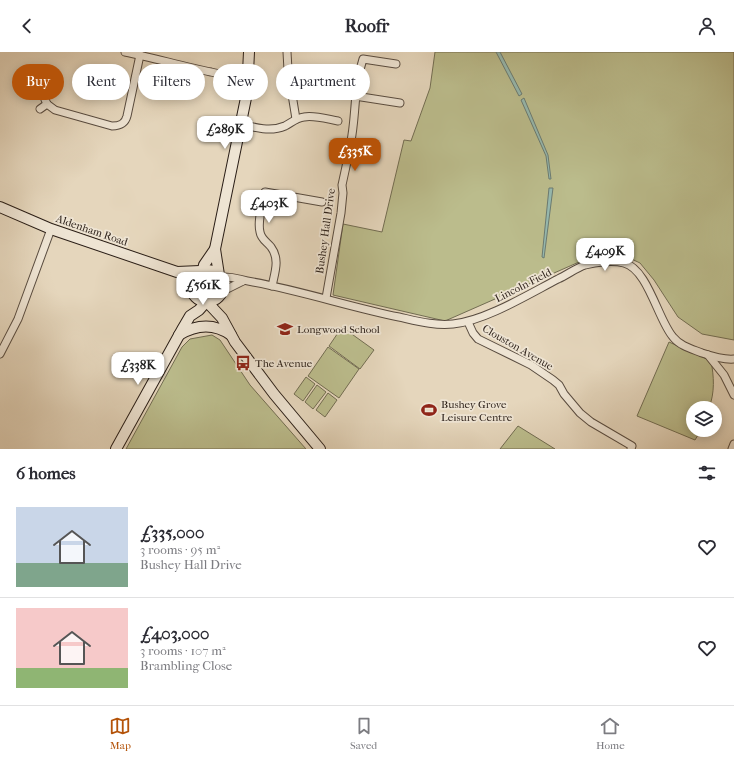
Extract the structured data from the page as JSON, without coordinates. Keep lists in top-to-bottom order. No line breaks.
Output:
{"streets":{"main road":["Aldenham Road"],"street":["Bushey Hall Drive","Lincoln Field","Clouston Avenue"]},"crossings":[["Lincoln Field","Clouston Avenue"]],"places":{"school or university":["Longwood School"],"bus stop":["The Avenue"],"sports":["Bushey Grove Leisure Centre"]},"page":{"header":"Roofr","chip":["Buy","Rent","Filters","New","Apartment"],"price":["£289K","£335K","£403K","£409K","£561K","£338K"],"heading":"6 homes","list":[{"name":"£335,000","note":"3 rooms · 95 m² · Bushey Hall Drive"},{"name":"£403,000","note":"3 rooms · 107 m² · Brambling Close"}],"tabs":["Map","Saved","Home"]}}
